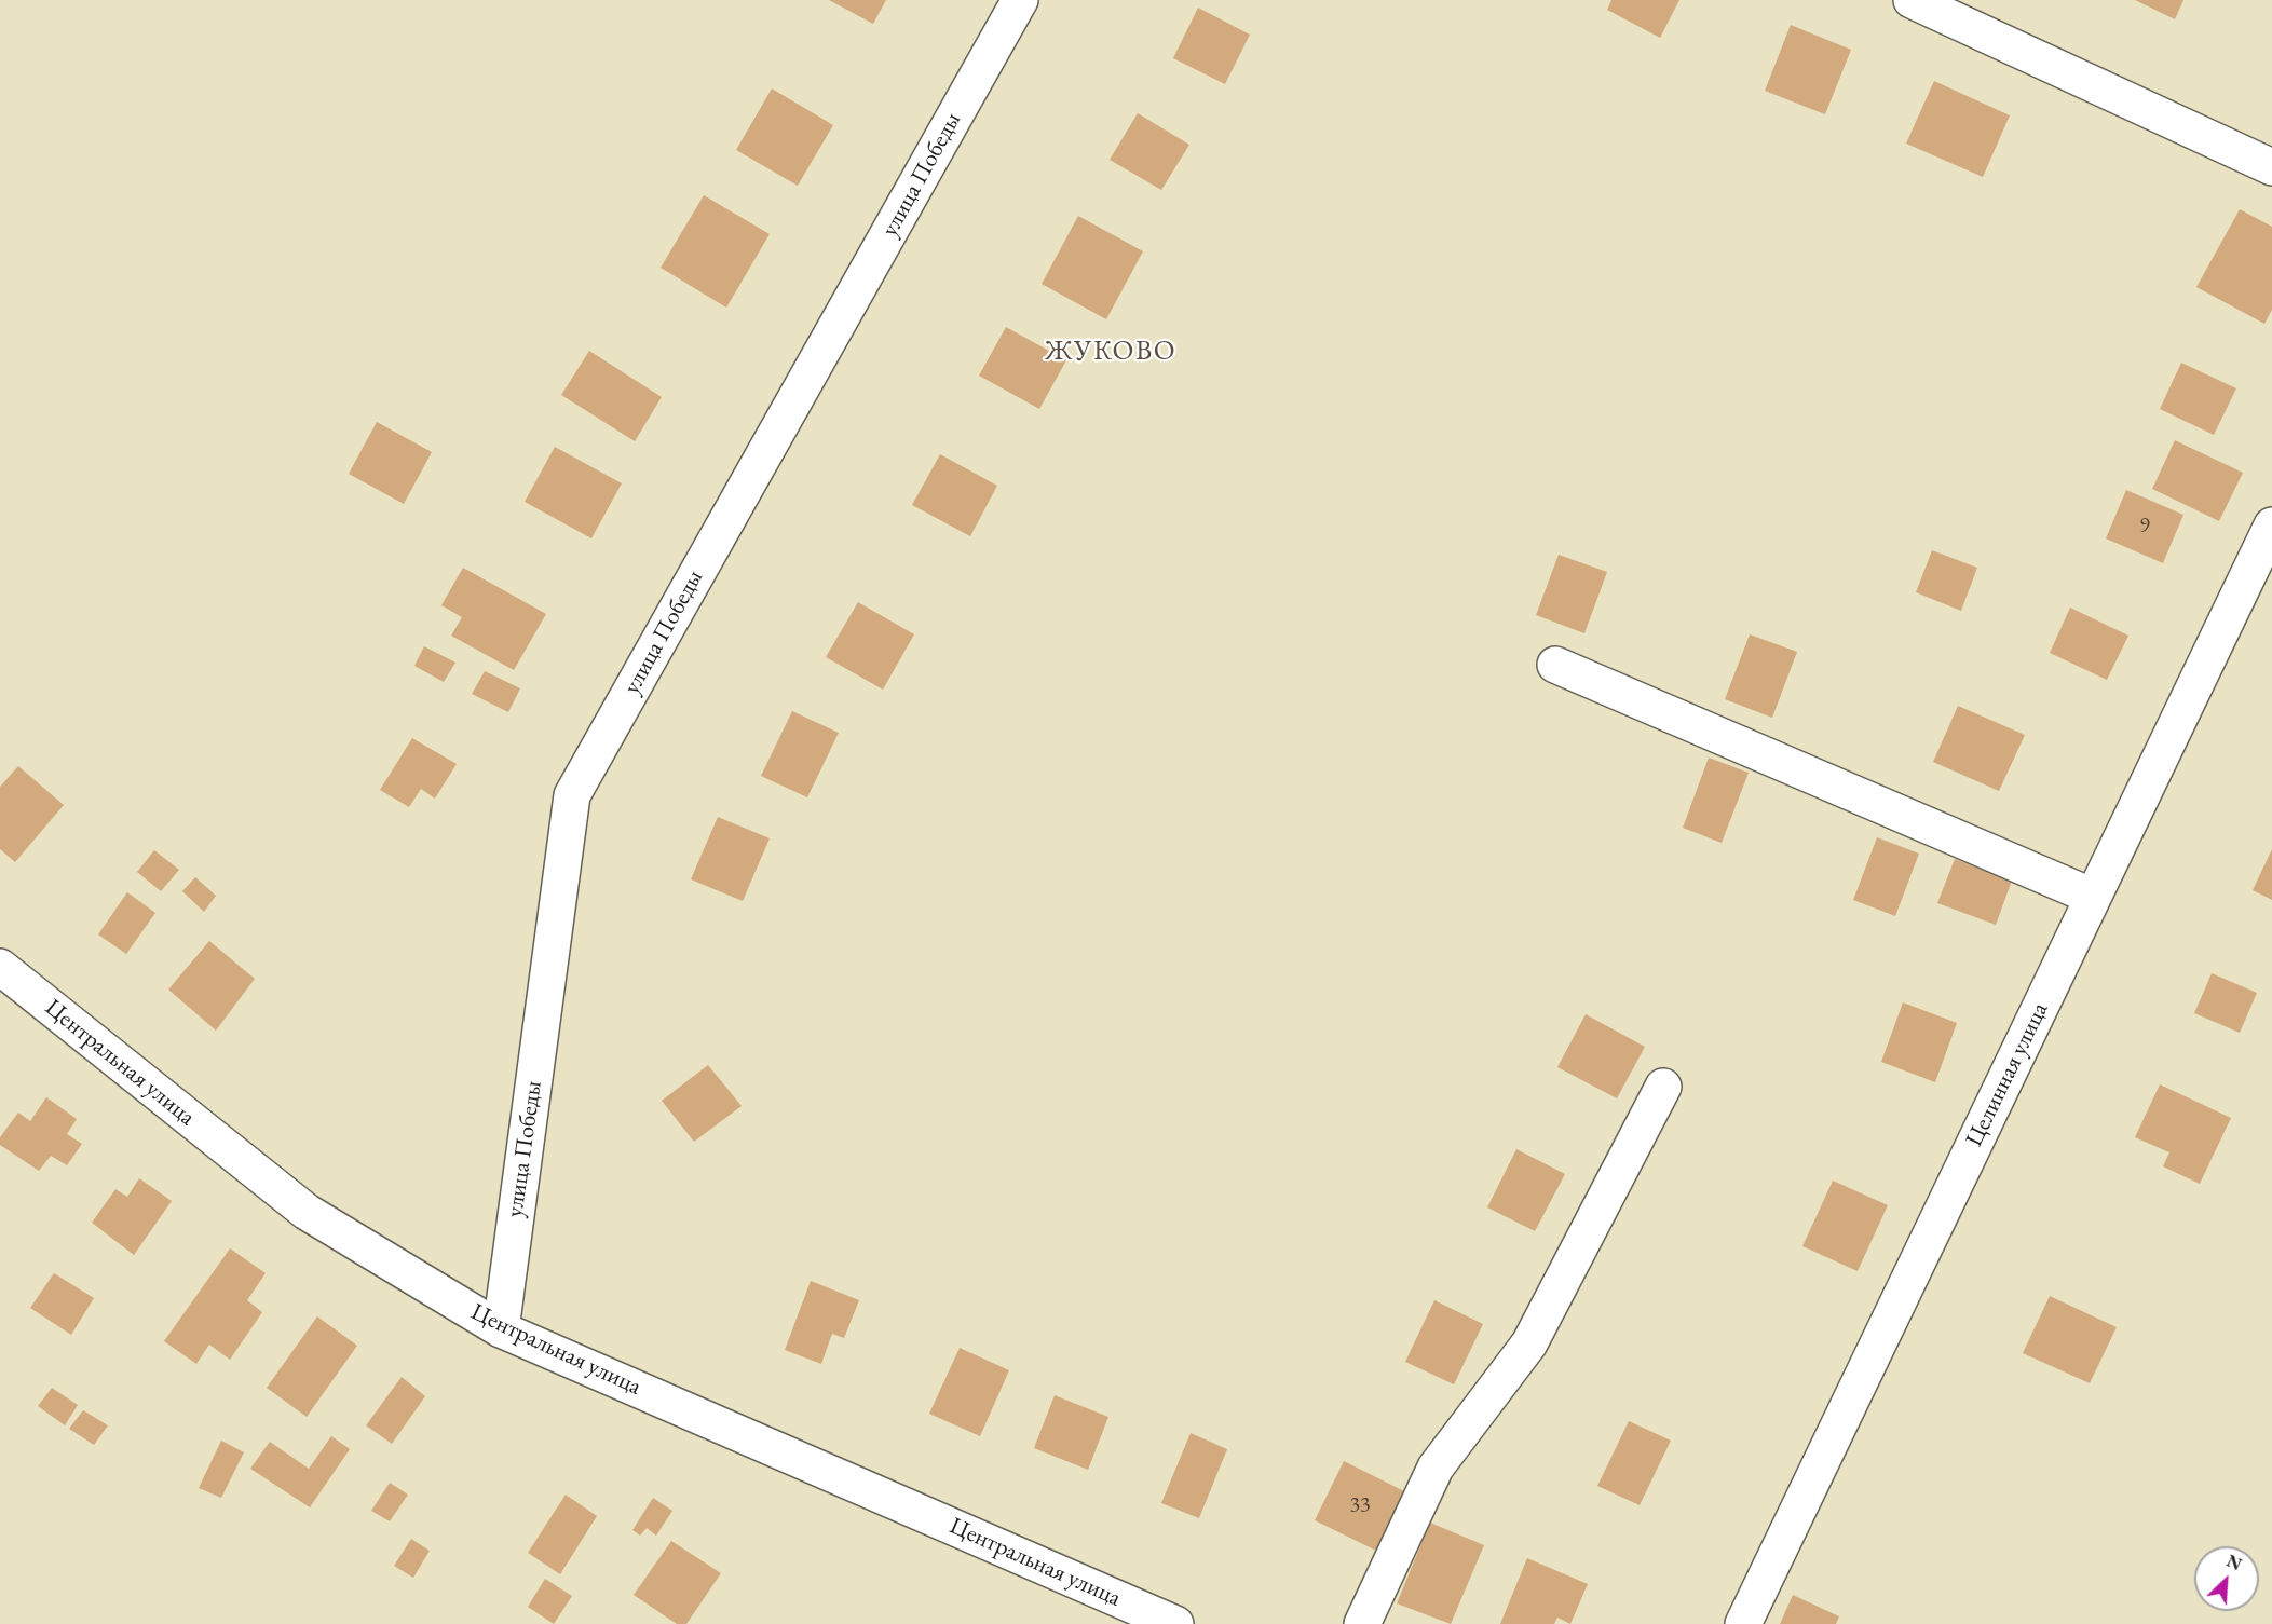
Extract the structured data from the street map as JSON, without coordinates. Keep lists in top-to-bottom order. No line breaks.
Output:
{"streets":{"street":["улица Победы","Центральная улица","Целинная улица"]},"crossings":[["улица Победы","Центральная улица"]],"districts":["ЖУКОВО"],"house_numbers":["9","33"],"north":"top right"}
